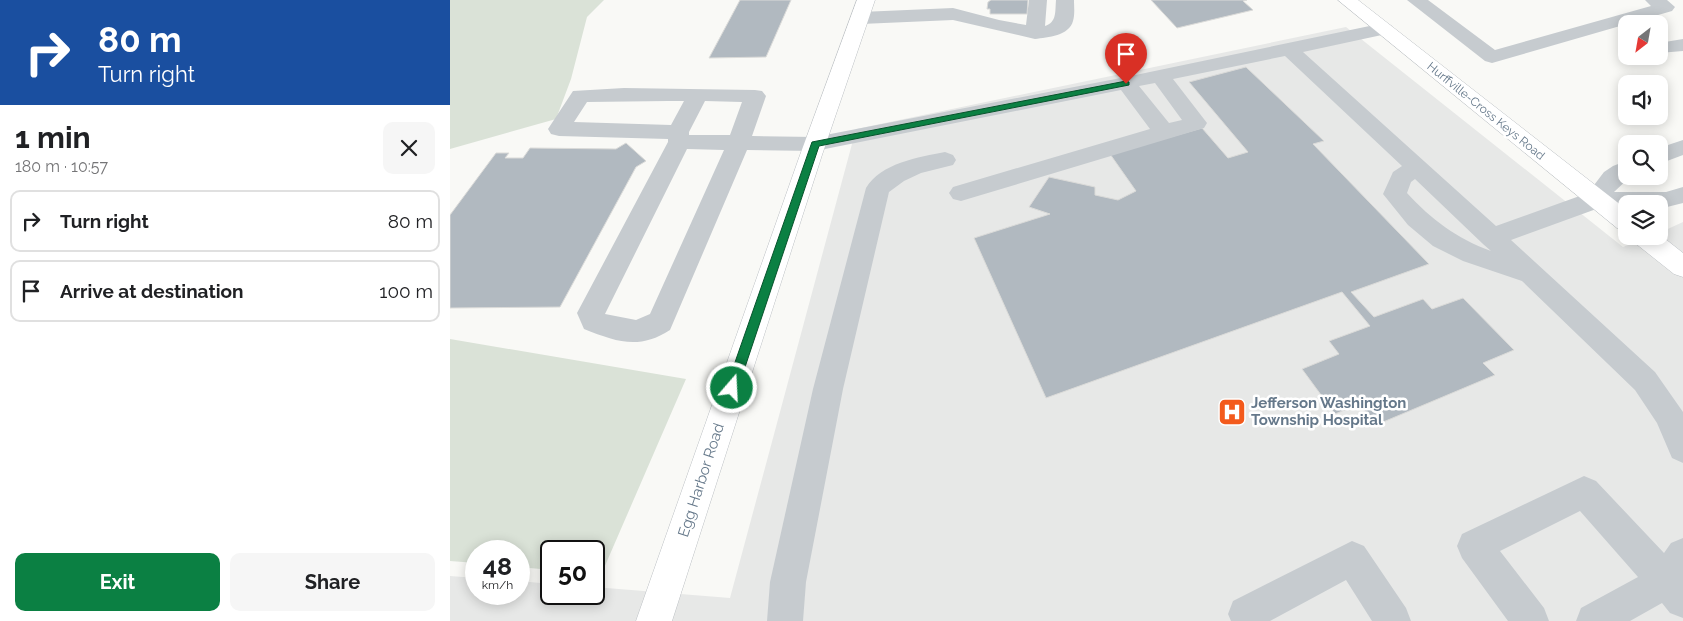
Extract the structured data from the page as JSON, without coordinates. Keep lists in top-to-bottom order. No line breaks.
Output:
{"streets":{"main road":["Hurffville-Cross Keys Road","Egg Harbor Road"]},"places":{"hospital":["Jefferson Washington Township Hospital"]},"north":"bottom left","page":{"turn":["80 m","Turn right"],"heading":["1 min","180 m · 10:57"],"list":[{"name":"Turn right","value":"80 m"},{"name":"Arrive at destination","value":"100 m"}],"speed":"48 km/h","limit":"50","buttons":["Exit","Share"]}}
